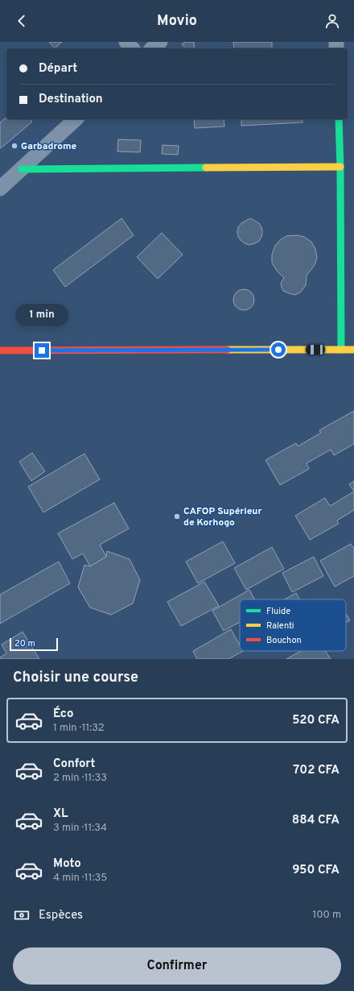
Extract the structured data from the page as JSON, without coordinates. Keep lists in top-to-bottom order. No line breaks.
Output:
{"places":["Garbadrome","CAFOP Supérieur de Korhogo"],"legend":["Fluide","Ralenti","Bouchon"],"scale_bar":"20 m","page":{"header":"Movio","banner":["Départ","Destination"],"bubble":"1 min","scale":"20 m","heading":"Choisir une course","list":[{"name":"Éco","note":"1 min · 11:32","value":"520 CFA"},{"name":"Confort","note":"2 min · 11:33","value":"702 CFA"},{"name":"XL","note":"3 min · 11:34","value":"884 CFA"},{"name":"Moto","note":"4 min · 11:35","value":"950 CFA"}],"pay":["Espèces","100 m"],"buttons":"Confirmer"}}
